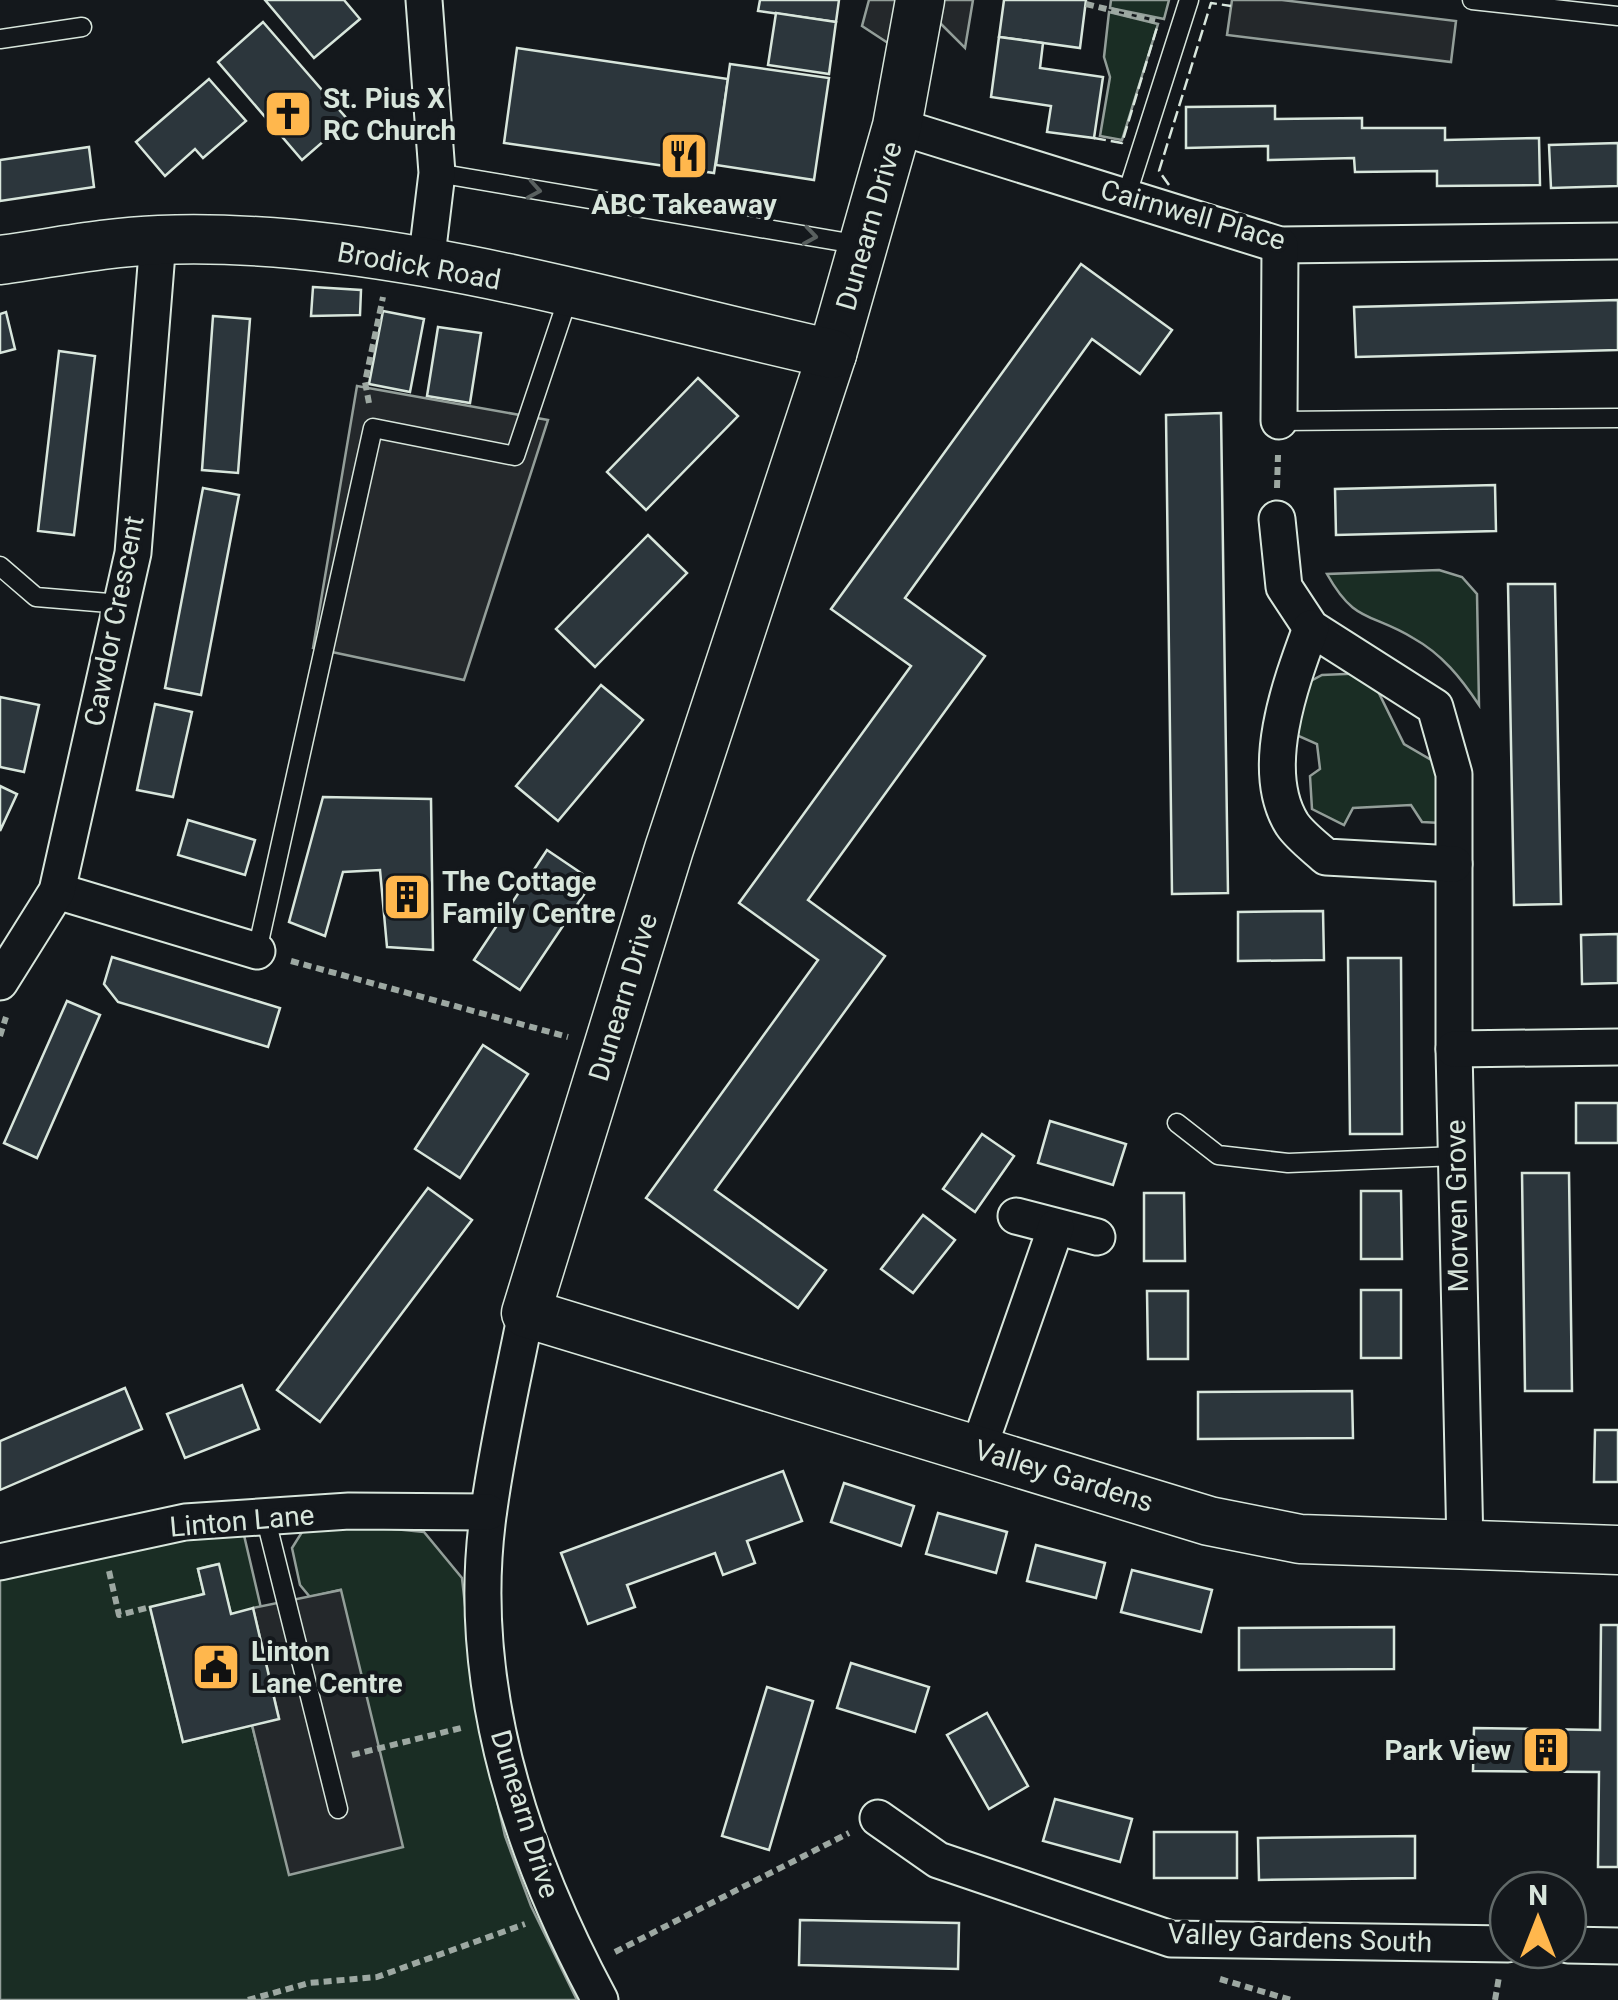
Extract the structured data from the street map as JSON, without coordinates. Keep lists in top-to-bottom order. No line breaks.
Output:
{"streets":{"street":["Cairnwell Place","Dunearn Drive","Brodick Road","Cawdor Crescent","Morven Grove","Valley Gardens","Linton Lane","Valley Gardens South"]},"crossings":[["Cairnwell Place","Dunearn Drive"],["Dunearn Drive","Brodick Road"],["Dunearn Drive","Valley Gardens"],["Dunearn Drive","Linton Lane"],["Brodick Road","Cawdor Crescent"],["Morven Grove","Valley Gardens"]],"places":{"church":["St. Pius X RC Church"],"restaurant":["ABC Takeaway"],"building":["The Cottage Family Centre","Park View"],"public building":["Linton Lane Centre"]},"north":"top"}
